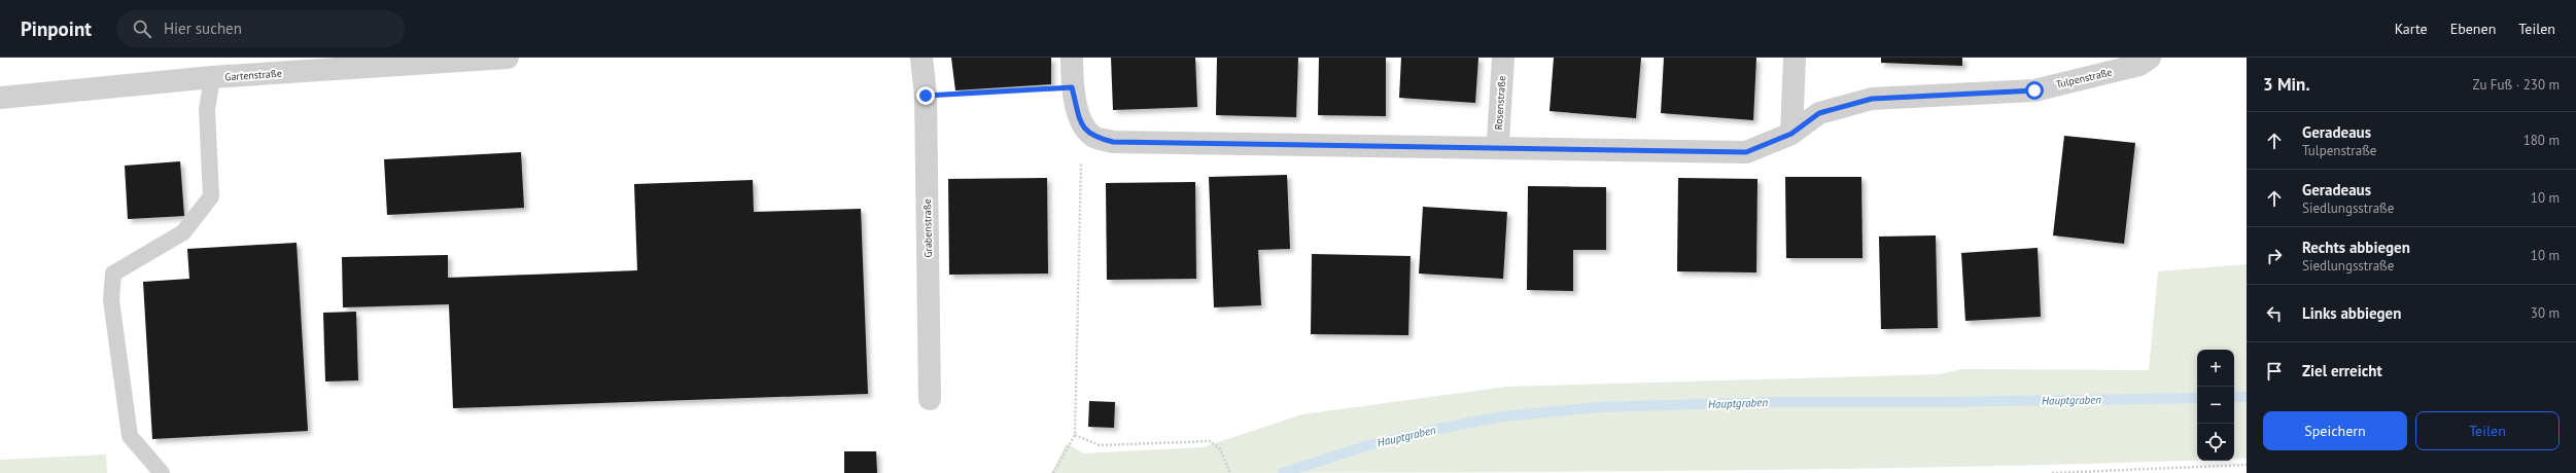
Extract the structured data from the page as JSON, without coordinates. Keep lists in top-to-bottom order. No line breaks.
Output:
{"streets":{"street":["Gartenstraße","Tulpenstraße","Rosenstraße","Grabenstraße"]},"crossings":[["Tulpenstraße","Rosenstraße"]],"water":["Hauptgraben"],"page":{"header":"Pinpoint","search":"Hier suchen","nav":["Karte","Ebenen","Teilen"],"heading":["3 Min.","Zu Fuß · 230 m"],"list":[["Geradeaus","Tulpenstraße","180 m"],["Geradeaus","Siedlungsstraße","10 m"],["Rechts abbiegen","Siedlungsstraße","10 m"],["Links abbiegen","30 m"],"Ziel erreicht"],"map_buttons":["+","−"],"buttons":["Speichern","Teilen"]}}
